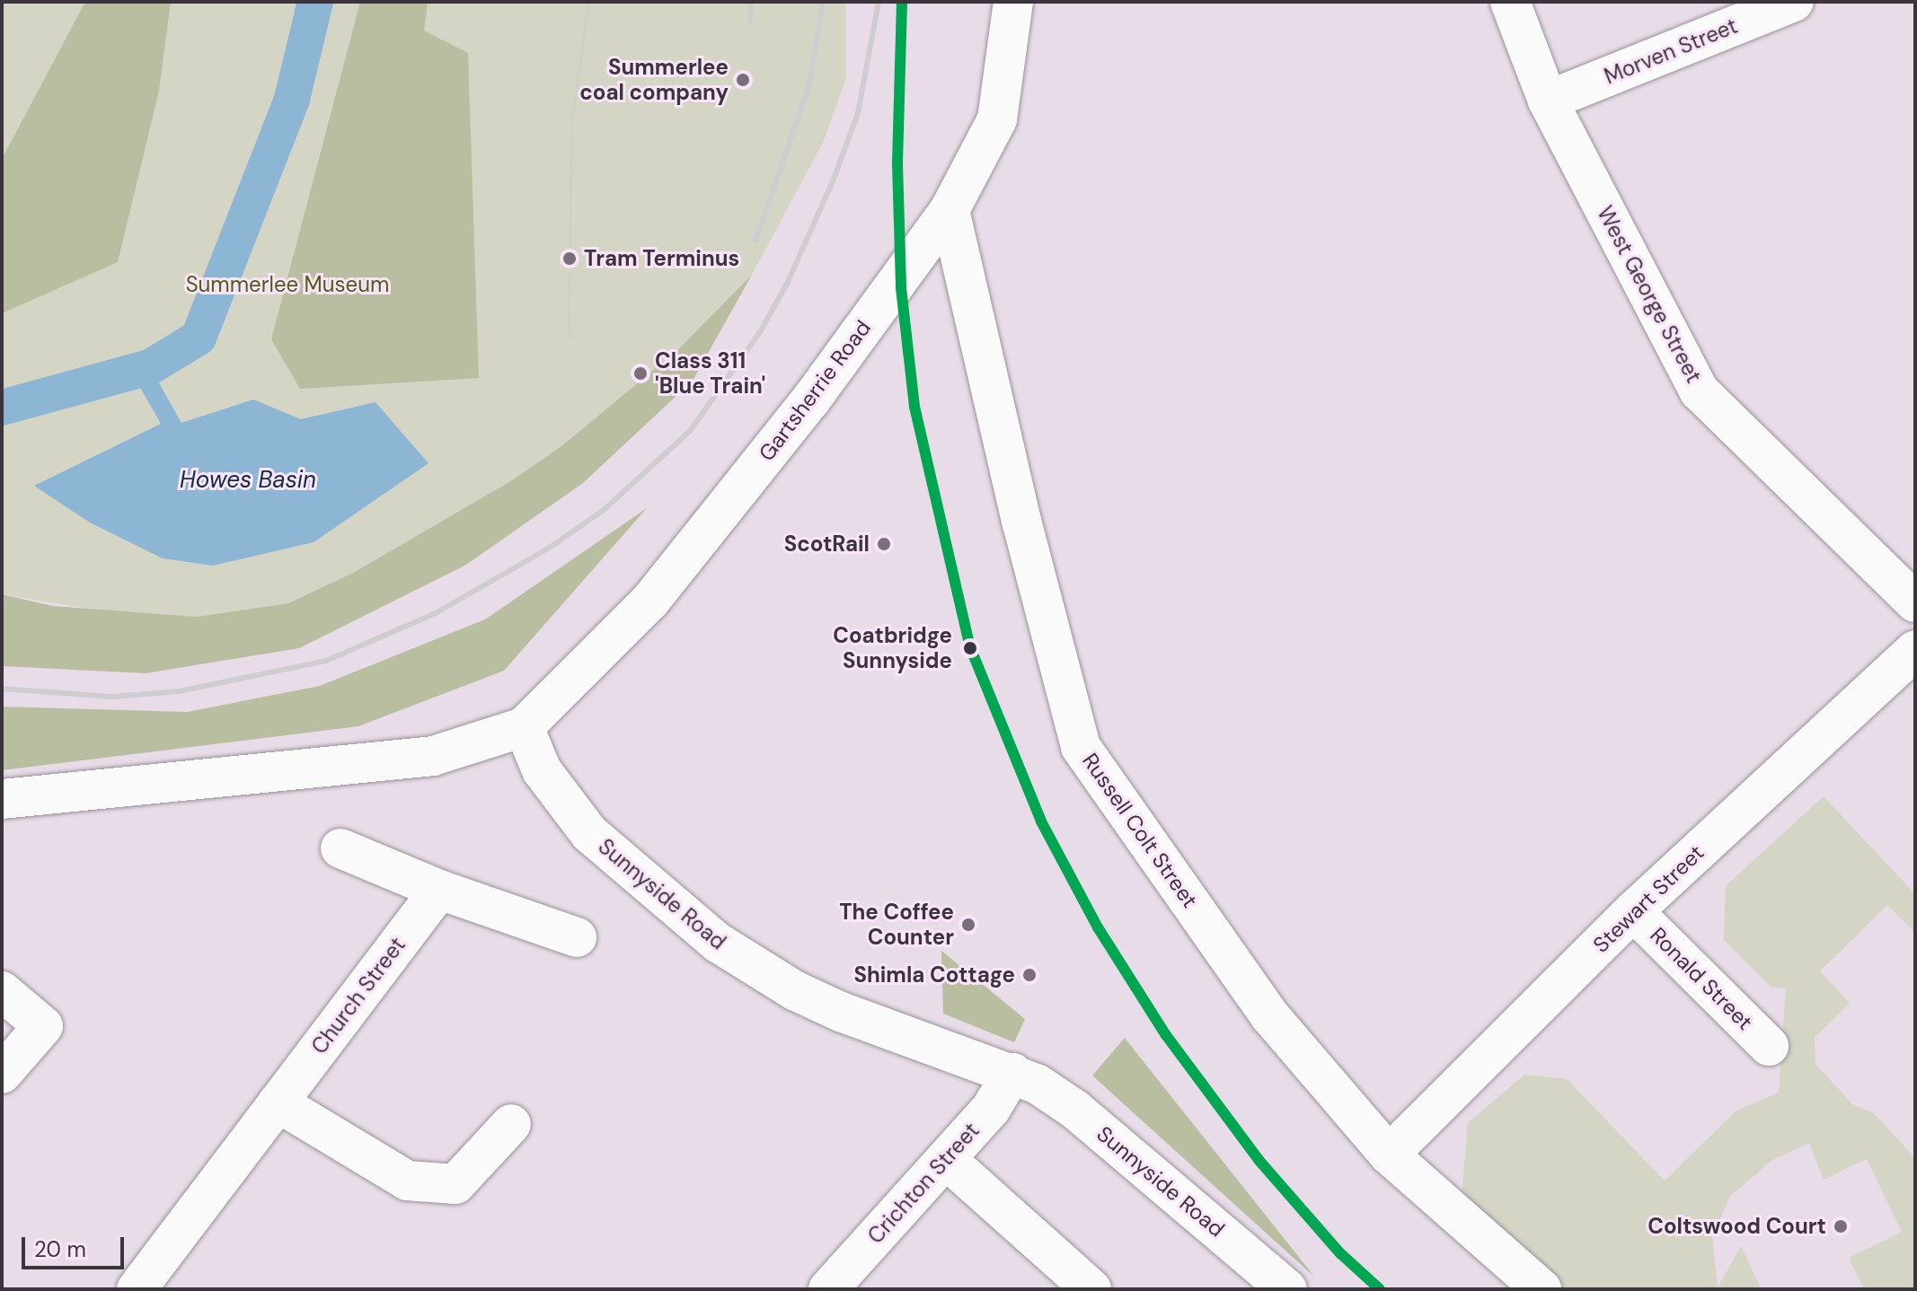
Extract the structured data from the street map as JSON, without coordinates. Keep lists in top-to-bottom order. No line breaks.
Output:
{"streets":{"street":["Morven Street","West George Street","Gartsherrie Road","Russell Colt Street","Sunnyside Road","Stewart Street","Ronald Street","Church Street","Crichton Street"]},"crossings":[["Morven Street","West George Street"],["Gartsherrie Road","Russell Colt Street"],["Gartsherrie Road","Sunnyside Road"],["Russell Colt Street","Stewart Street"],["Sunnyside Road","Crichton Street"],["Stewart Street","Ronald Street"]],"water":["Howes Basin"],"parks":["Summerlee Museum"],"places":["Summerlee coal company","Tram Terminus","Class 311 'Blue Train'","ScotRail","Coatbridge Sunnyside","The Coffee Counter","Shimla Cottage","Coltswood Court"],"scale_bar":"20 m"}
